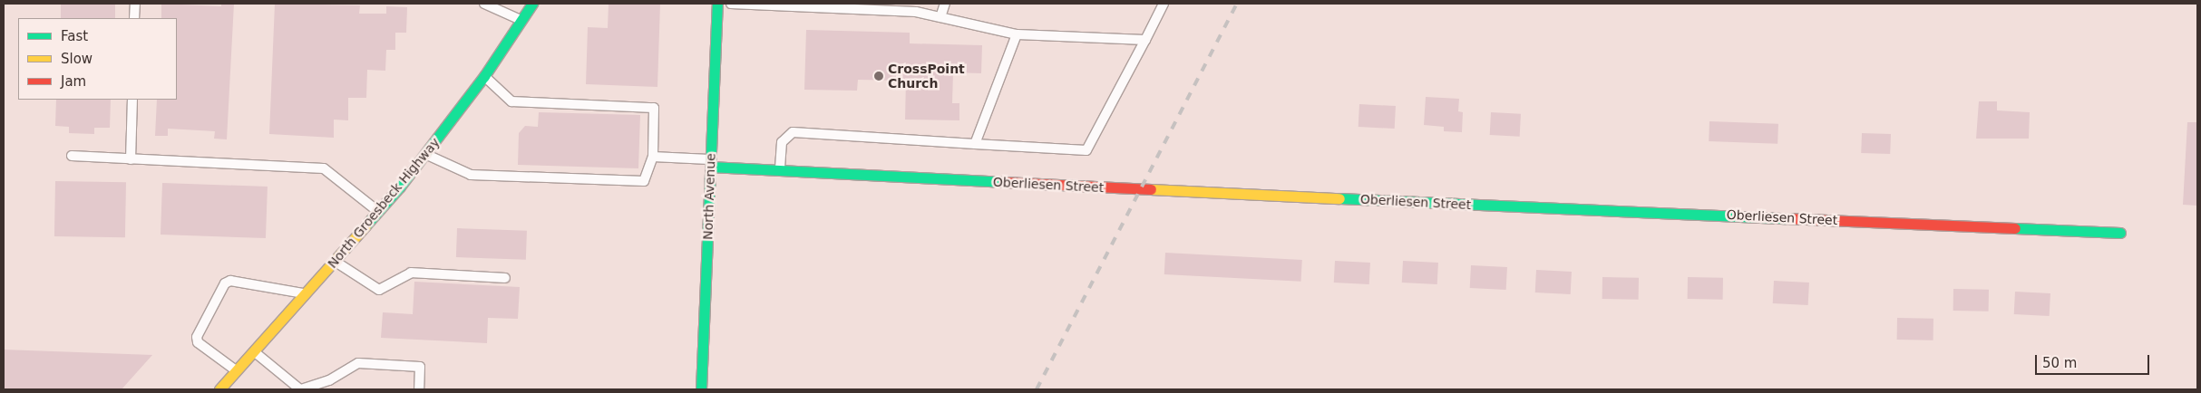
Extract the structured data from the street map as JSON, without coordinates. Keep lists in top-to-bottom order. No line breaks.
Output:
{"streets":{"street":["Oberliesen Street","North Avenue","North Groesbeck Highway"]},"crossings":[["Oberliesen Street","North Avenue"]],"places":["CrossPoint Church"],"legend":["Fast","Slow","Jam"],"scale_bar":"50 m"}
